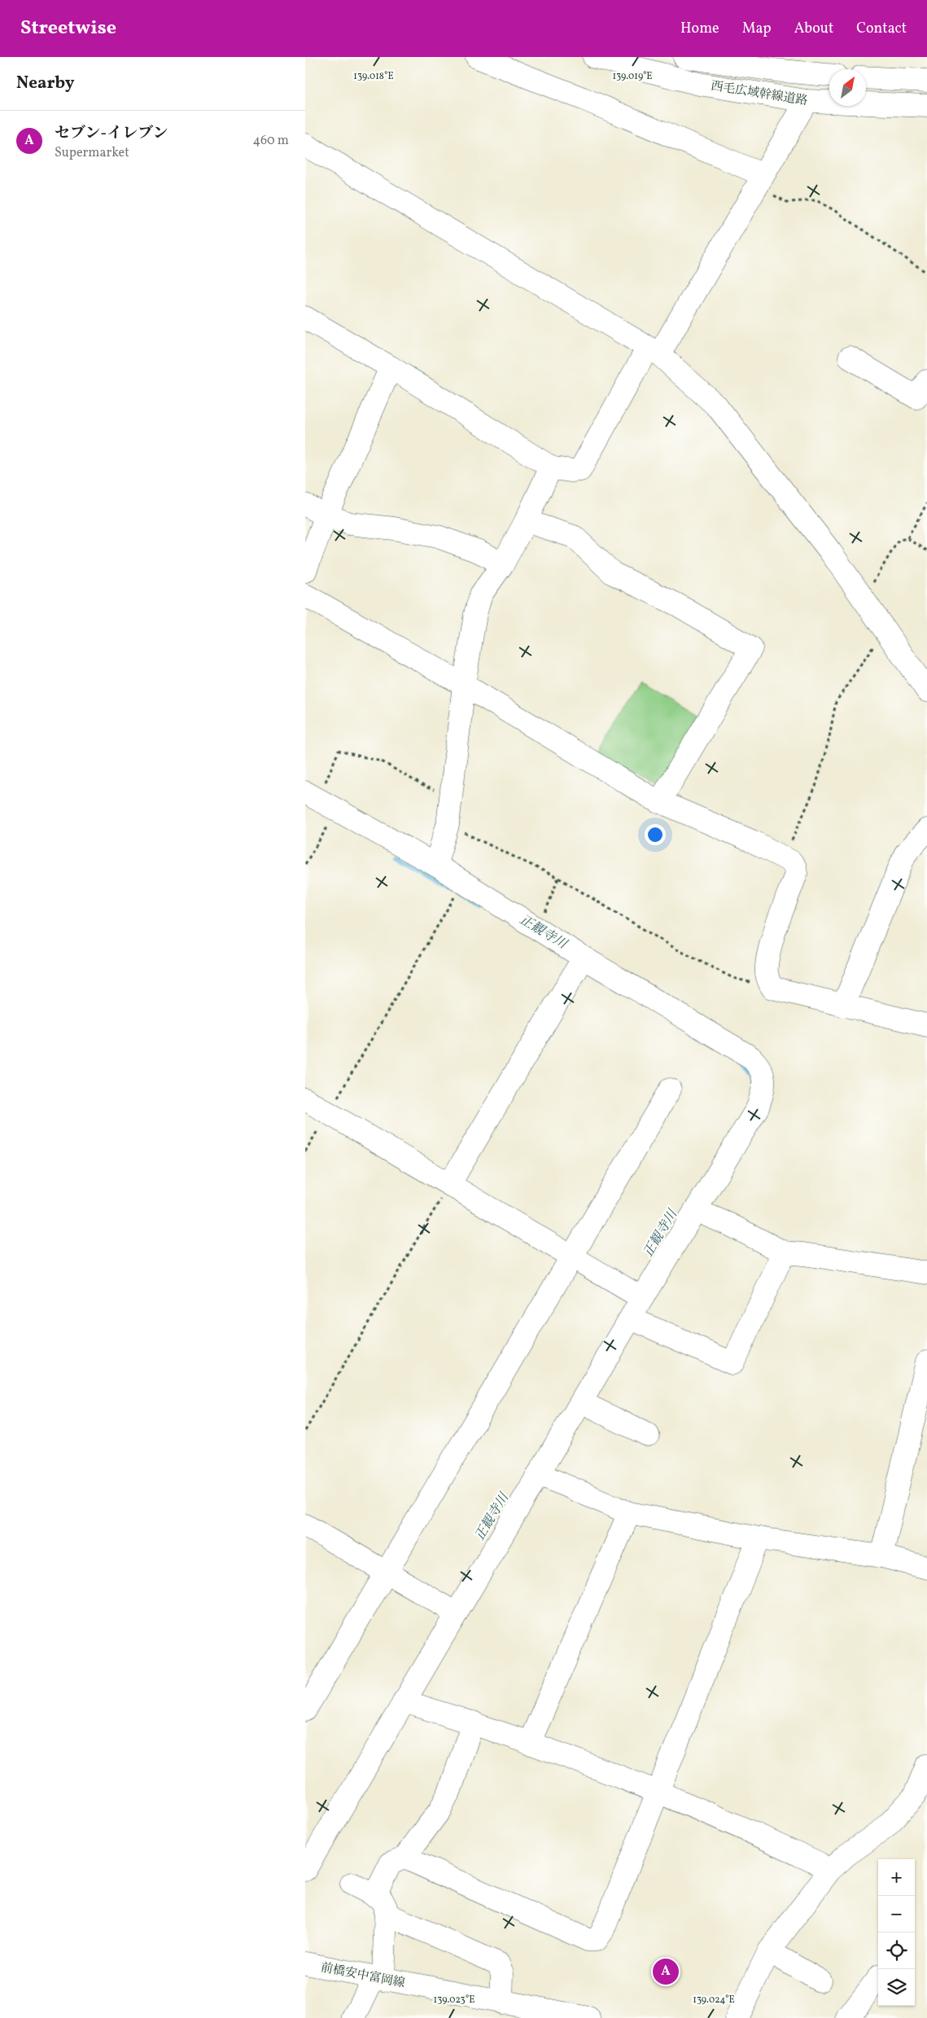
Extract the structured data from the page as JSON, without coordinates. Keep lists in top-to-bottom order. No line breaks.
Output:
{"streets":{"street":["西毛広域幹線道路","前橋安中富岡線"]},"water":["正観寺川"],"north":"top right","page":{"header":"Streetwise","nav":["Home","Map","About","Contact"],"heading":"Nearby","list":[{"mark":"A","name":"セブン-イレブン","note":"Supermarket","value":"460 m"}],"map_buttons":["+","−"],"pins":"A"},"coordinates":["139.018°E","139.019°E","139.023°E","139.024°E"]}
